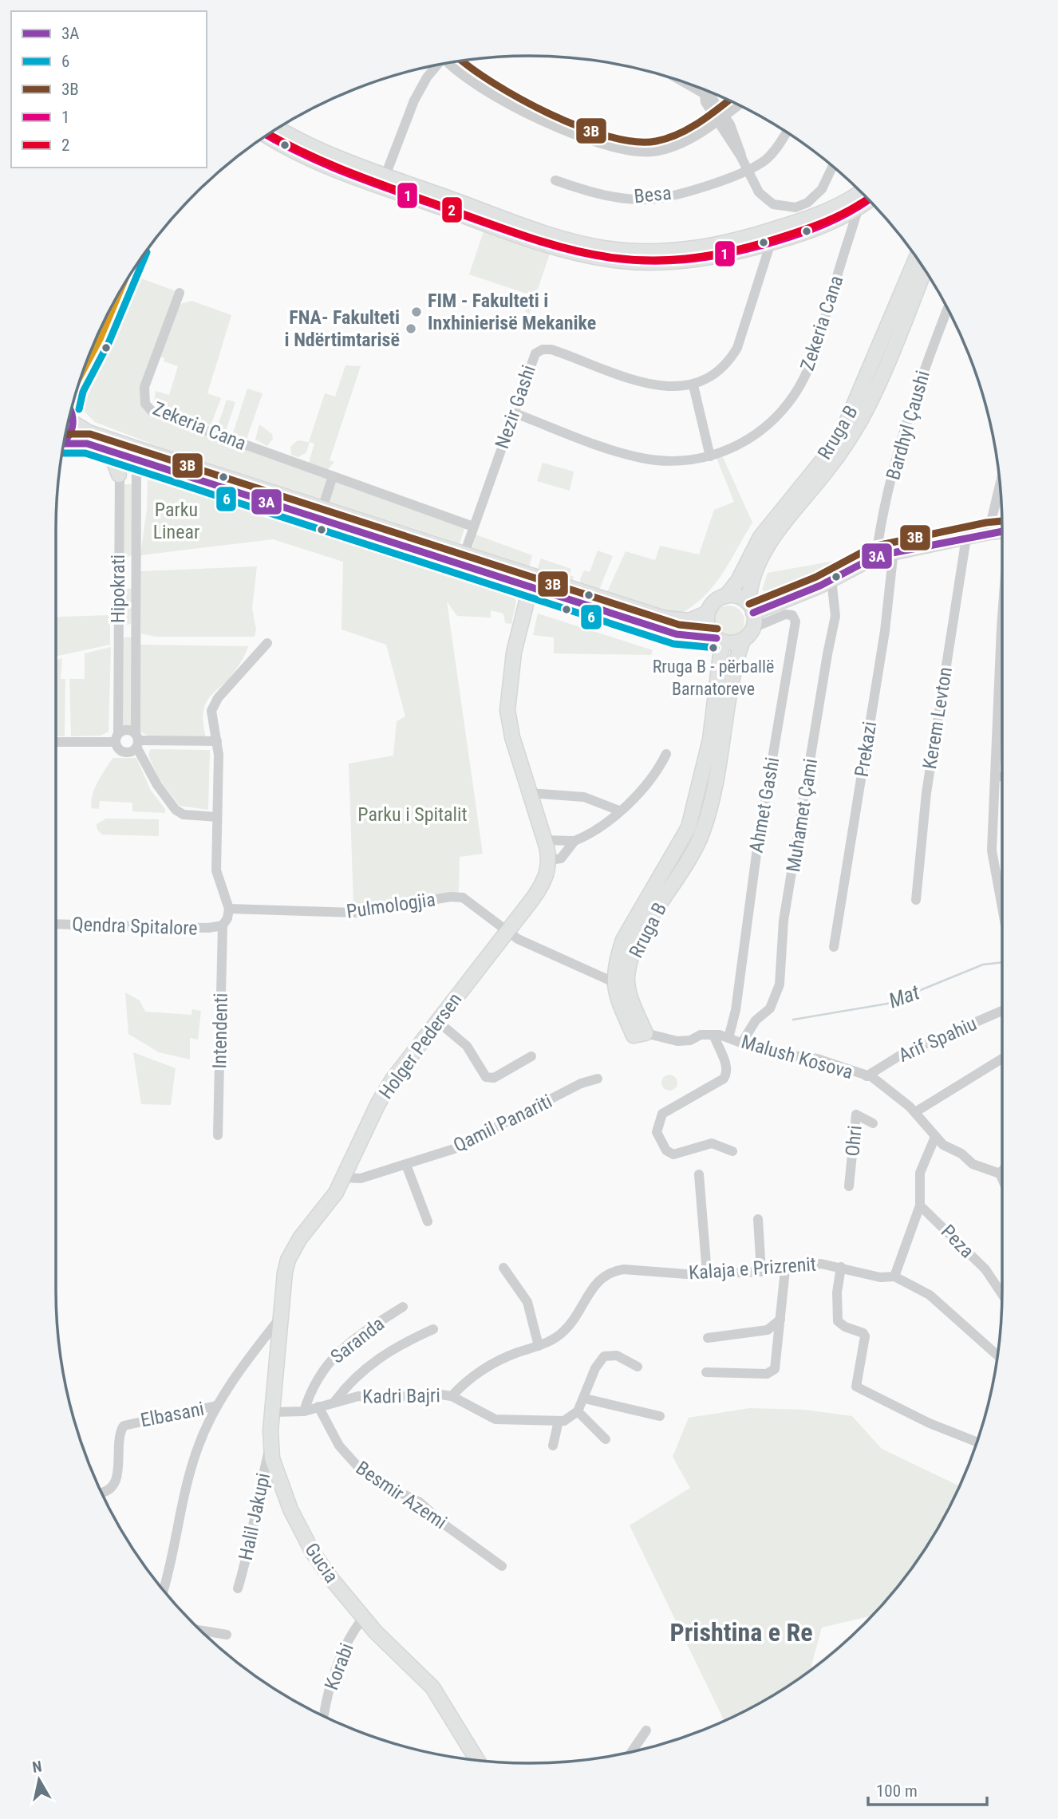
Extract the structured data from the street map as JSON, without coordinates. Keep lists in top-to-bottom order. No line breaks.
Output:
{"streets":{"main road":["Rruga B","Holger Pedersen","Gucia"],"street":["Besa","Zekeria Cana","Nezir Gashi","Bardhyl Çaushi","Hipokrati","Kerem Levton","Prekazi","Ahmet Gashi","Muhamet Çami","Pulmologjia","Qendra Spitalore","Intendenti","Arif Spahiu","Malush Kosova","Qamil Panariti","Ohri","Peza","Kalaja e Prizrenit","Saranda","Kadri Bajri","Elbasani","Besmir Azemi","Halil Jakupi","Korabi"]},"crossings":[["Zekeria Cana","Nezir Gashi"],["Rruga B","Ahmet Gashi"],["Rruga B","Malush Kosova"],["Ahmet Gashi","Malush Kosova"],["Muhamet Çami","Malush Kosova"],["Pulmologjia","Intendenti"],["Pulmologjia","Holger Pedersen"],["Qendra Spitalore","Intendenti"],["Arif Spahiu","Malush Kosova"],["Holger Pedersen","Qamil Panariti"],["Holger Pedersen","Gucia"],["Kalaja e Prizrenit","Kadri Bajri"],["Saranda","Kadri Bajri"],["Kadri Bajri","Besmir Azemi"],["Kadri Bajri","Gucia"],["Halil Jakupi","Gucia"],["Gucia","Korabi"]],"districts":["Prishtina e Re"],"water":["Mat"],"parks":["Parku Linear","Parku i Spitalit"],"places":["FIM - Fakulteti i Inxhinierisë Mekanike","FNA- Fakulteti i Ndërtimtarisë","Rruga B - përballë Barnatoreve"],"lines":["transit line 3B","transit line 2","transit line 1","transit line 6","transit line 3A"],"legend":["3A","6","3B","1","2"],"scale_bar":"100 m","north":"top"}
